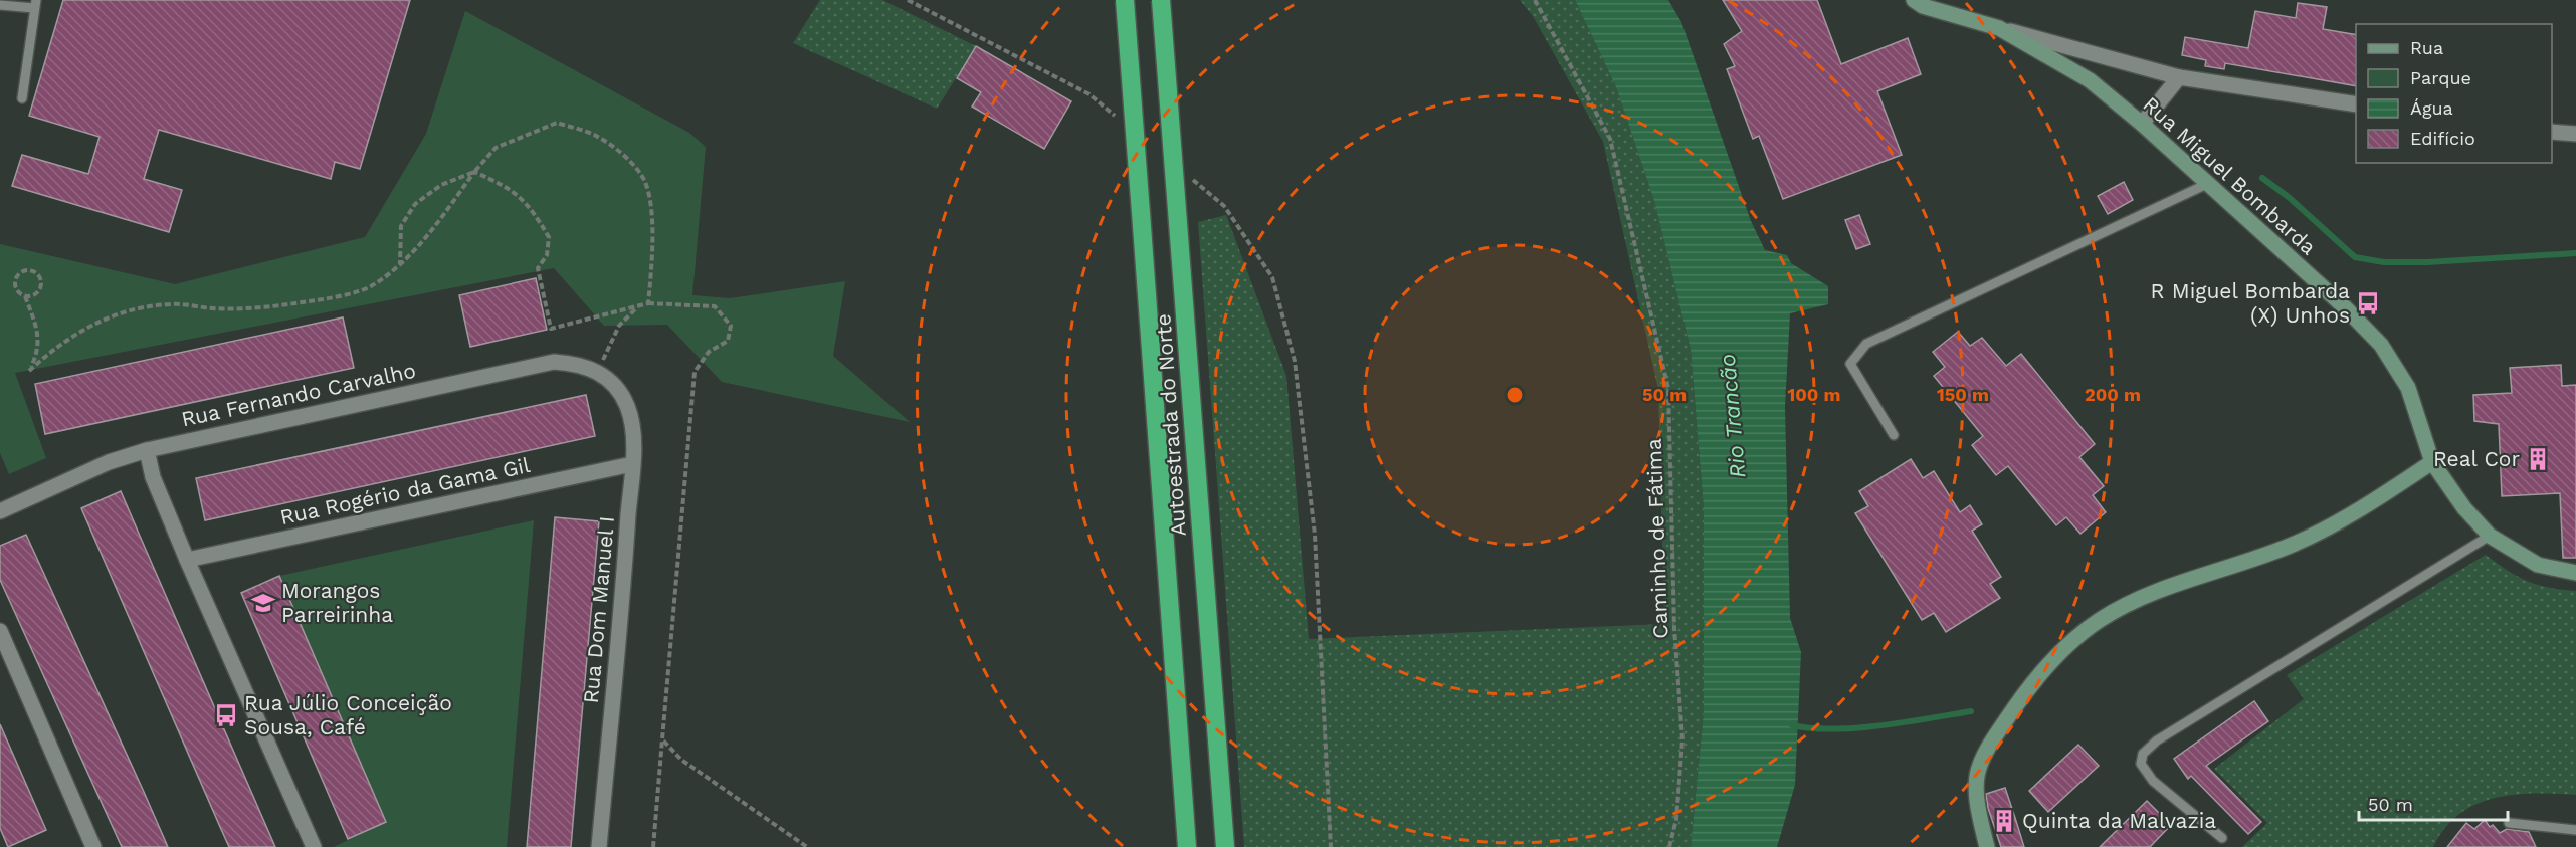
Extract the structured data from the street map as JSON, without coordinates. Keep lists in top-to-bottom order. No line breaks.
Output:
{"streets":{"highway":["Autoestrada do Norte"],"main road":["Rua Miguel Bombarda"],"street":["Rua Fernando Carvalho","Rua Rogério da Gama Gil","Rua Dom Manuel I"],"path":["Caminho de Fátima"]},"crossings":[["Rua Fernando Carvalho","Rua Dom Manuel I"],["Rua Rogério da Gama Gil","Rua Dom Manuel I"]],"water":["Rio Trancão"],"places":{"bus stop":["R Miguel Bombarda (X) Unhos","Rua Júlio Conceição Sousa, Café"],"building":["Real Cor","Quinta da Malvazia"],"school or university":["Morangos Parreirinha"]},"legend":["Rua","Parque","Água","Edifício"],"scale_bar":"50 m","rings":["50 m","100 m","150 m","200 m"]}
